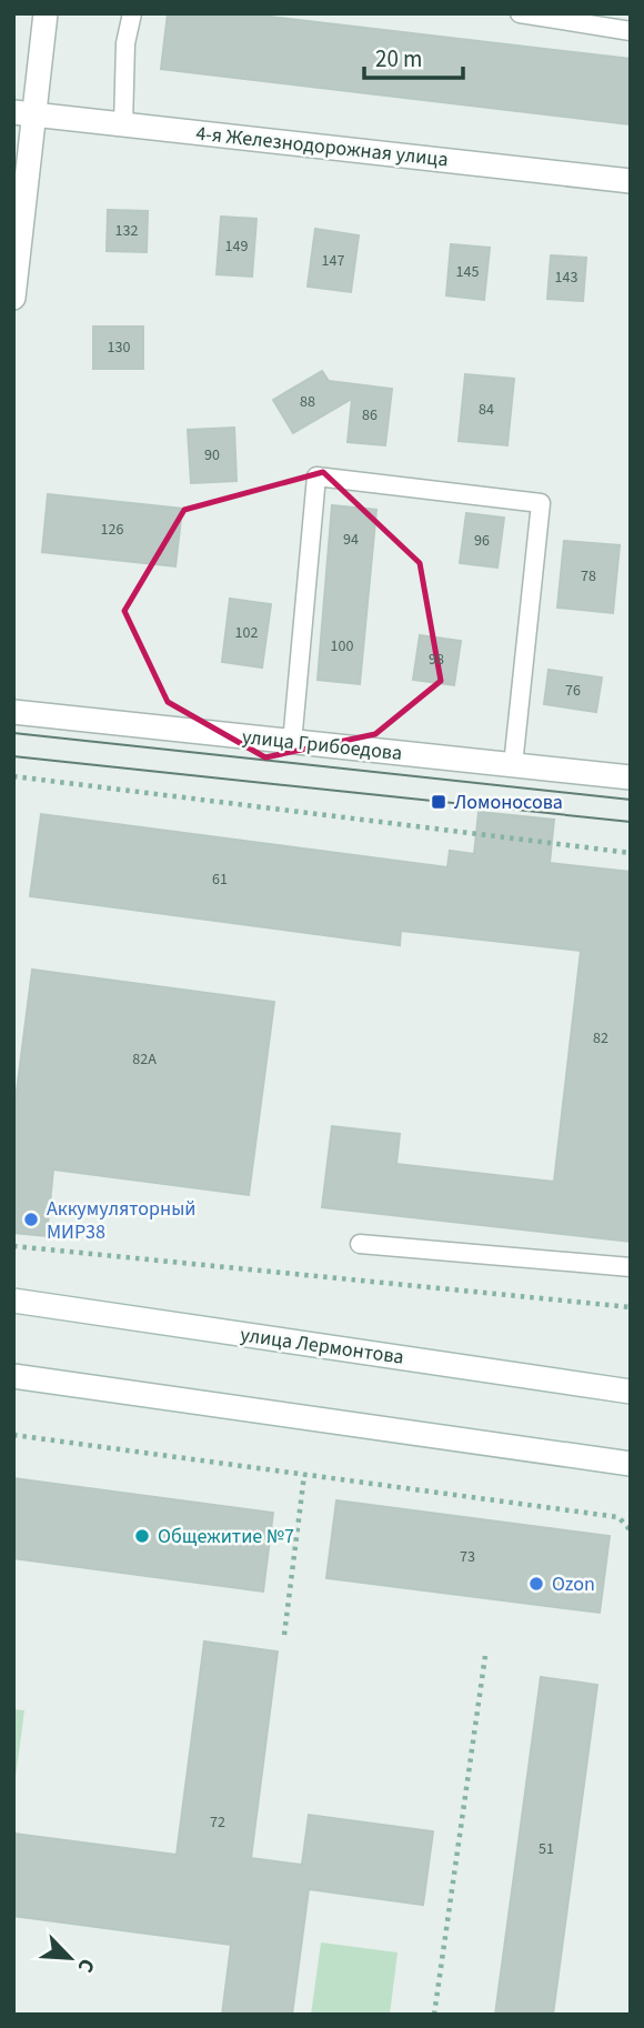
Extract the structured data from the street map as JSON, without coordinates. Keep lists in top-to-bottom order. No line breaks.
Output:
{"streets":{"street":["4-я Железнодорожная улица","улица Грибоедова","улица Лермонтова"]},"places":{"transit":["Ломоносова"],"other":["Аккумуляторный МИР38","Общежитие №7","Ozon"]},"house_numbers":["132","149","147","145","143","130","88","84","86","90","126","94","96","78","102","100","98","76","61","82","82А","73","72","51"],"scale_bar":"20 m","north":"bottom right"}
